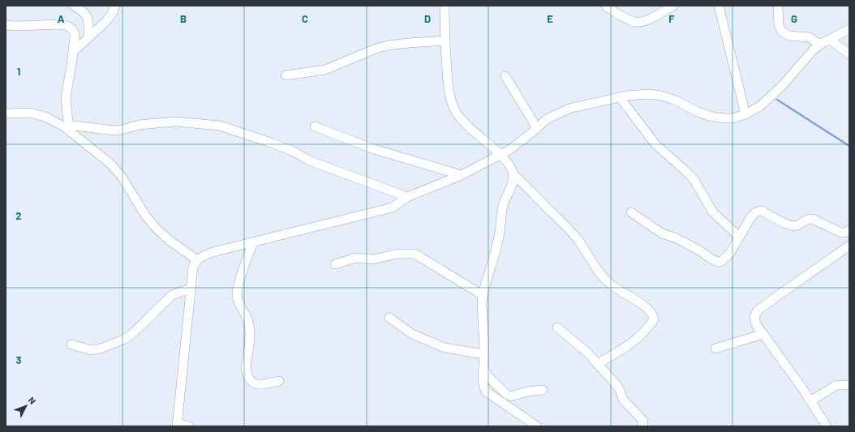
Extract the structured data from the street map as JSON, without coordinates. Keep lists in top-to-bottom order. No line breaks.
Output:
{"north":"top right","grid":{"columns":["A","B","C","D","E","F","G"],"rows":["1","2","3"]}}
